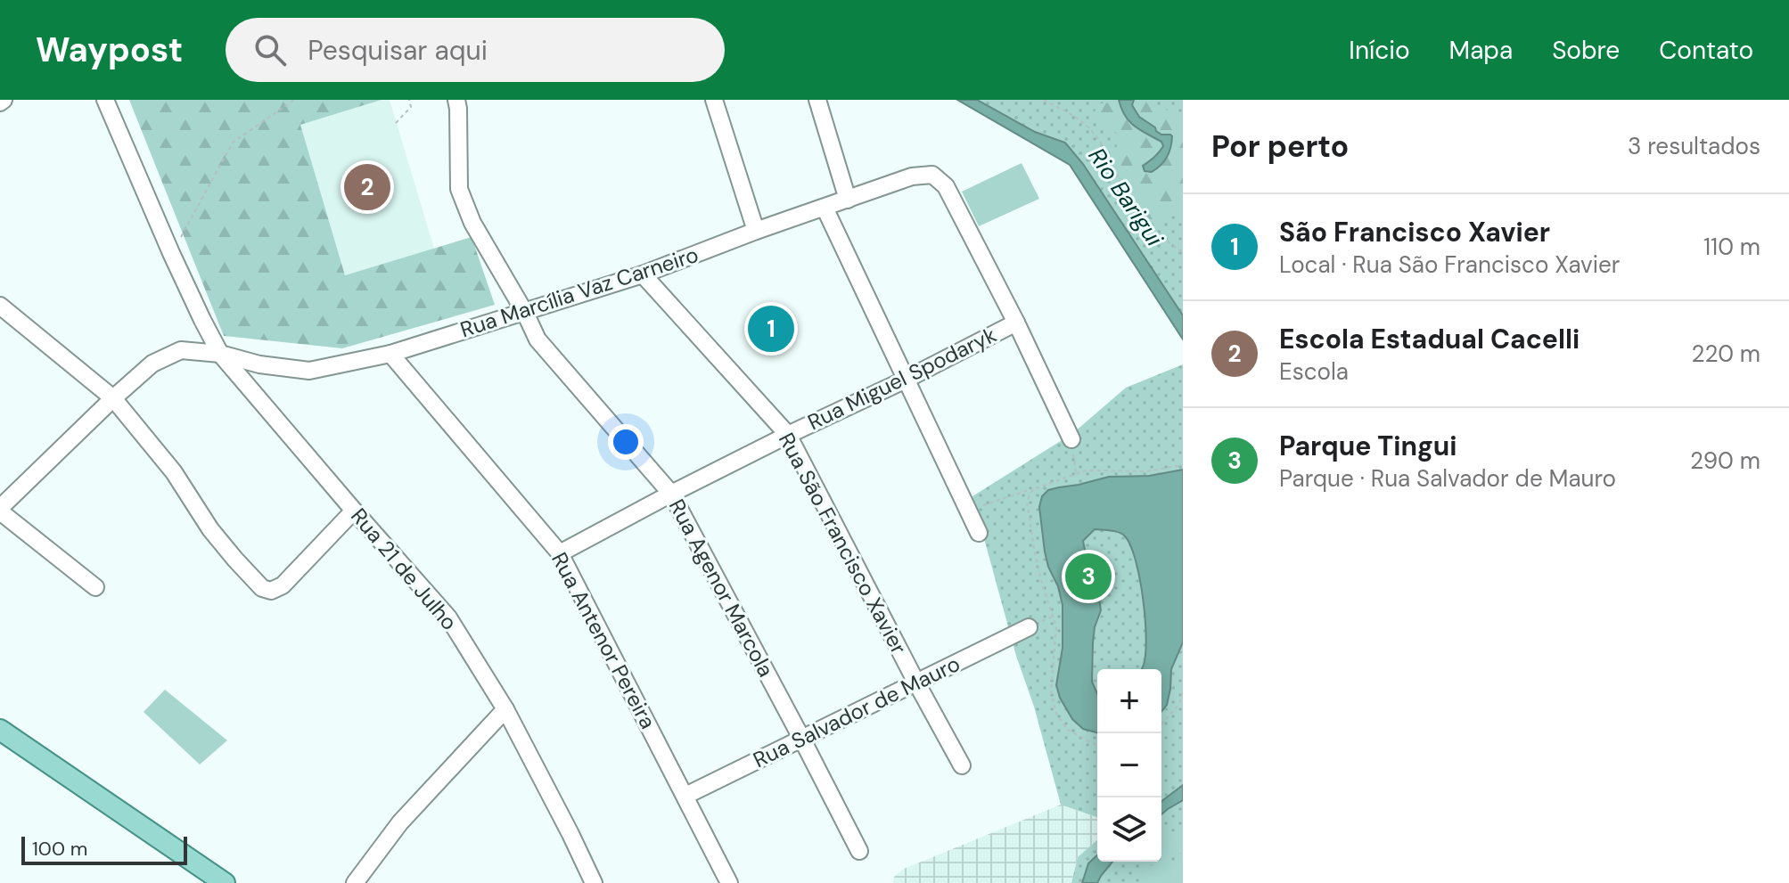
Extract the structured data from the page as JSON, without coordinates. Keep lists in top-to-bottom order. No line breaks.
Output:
{"streets":{"street":["Rua Marcília Vaz Carneiro","Rua Miguel Spodaryk","Rua São Francisco Xavier","Rua 21 de Julho","Rua Agenor Marcola","Rua Antenor Pereira","Rua Salvador de Mauro"]},"crossings":[["Rua Marcília Vaz Carneiro","Rua Miguel Spodaryk"],["Rua Marcília Vaz Carneiro","Rua São Francisco Xavier"],["Rua Marcília Vaz Carneiro","Rua 21 de Julho"],["Rua Marcília Vaz Carneiro","Rua Agenor Marcola"],["Rua Marcília Vaz Carneiro","Rua Antenor Pereira"],["Rua Miguel Spodaryk","Rua São Francisco Xavier"],["Rua Miguel Spodaryk","Rua Agenor Marcola"],["Rua Miguel Spodaryk","Rua Antenor Pereira"],["Rua São Francisco Xavier","Rua Salvador de Mauro"],["Rua Agenor Marcola","Rua Salvador de Mauro"],["Rua Antenor Pereira","Rua Salvador de Mauro"]],"water":["Rio Barigui"],"scale_bar":"100 m","page":{"header":"Waypost","search":"Pesquisar aqui","nav":["Início","Mapa","Sobre","Contato"],"heading":["Por perto","3 resultados"],"pins":["2","1","3"],"list":[{"mark":"1","name":"São Francisco Xavier","note":"Local · Rua São Francisco Xavier","value":"110 m"},{"mark":"2","name":"Escola Estadual Cacelli","note":"Escola","value":"220 m"},{"mark":"3","name":"Parque Tingui","note":"Parque · Rua Salvador de Mauro","value":"290 m"}],"map_buttons":["+","−"],"scale":"100 m"}}
